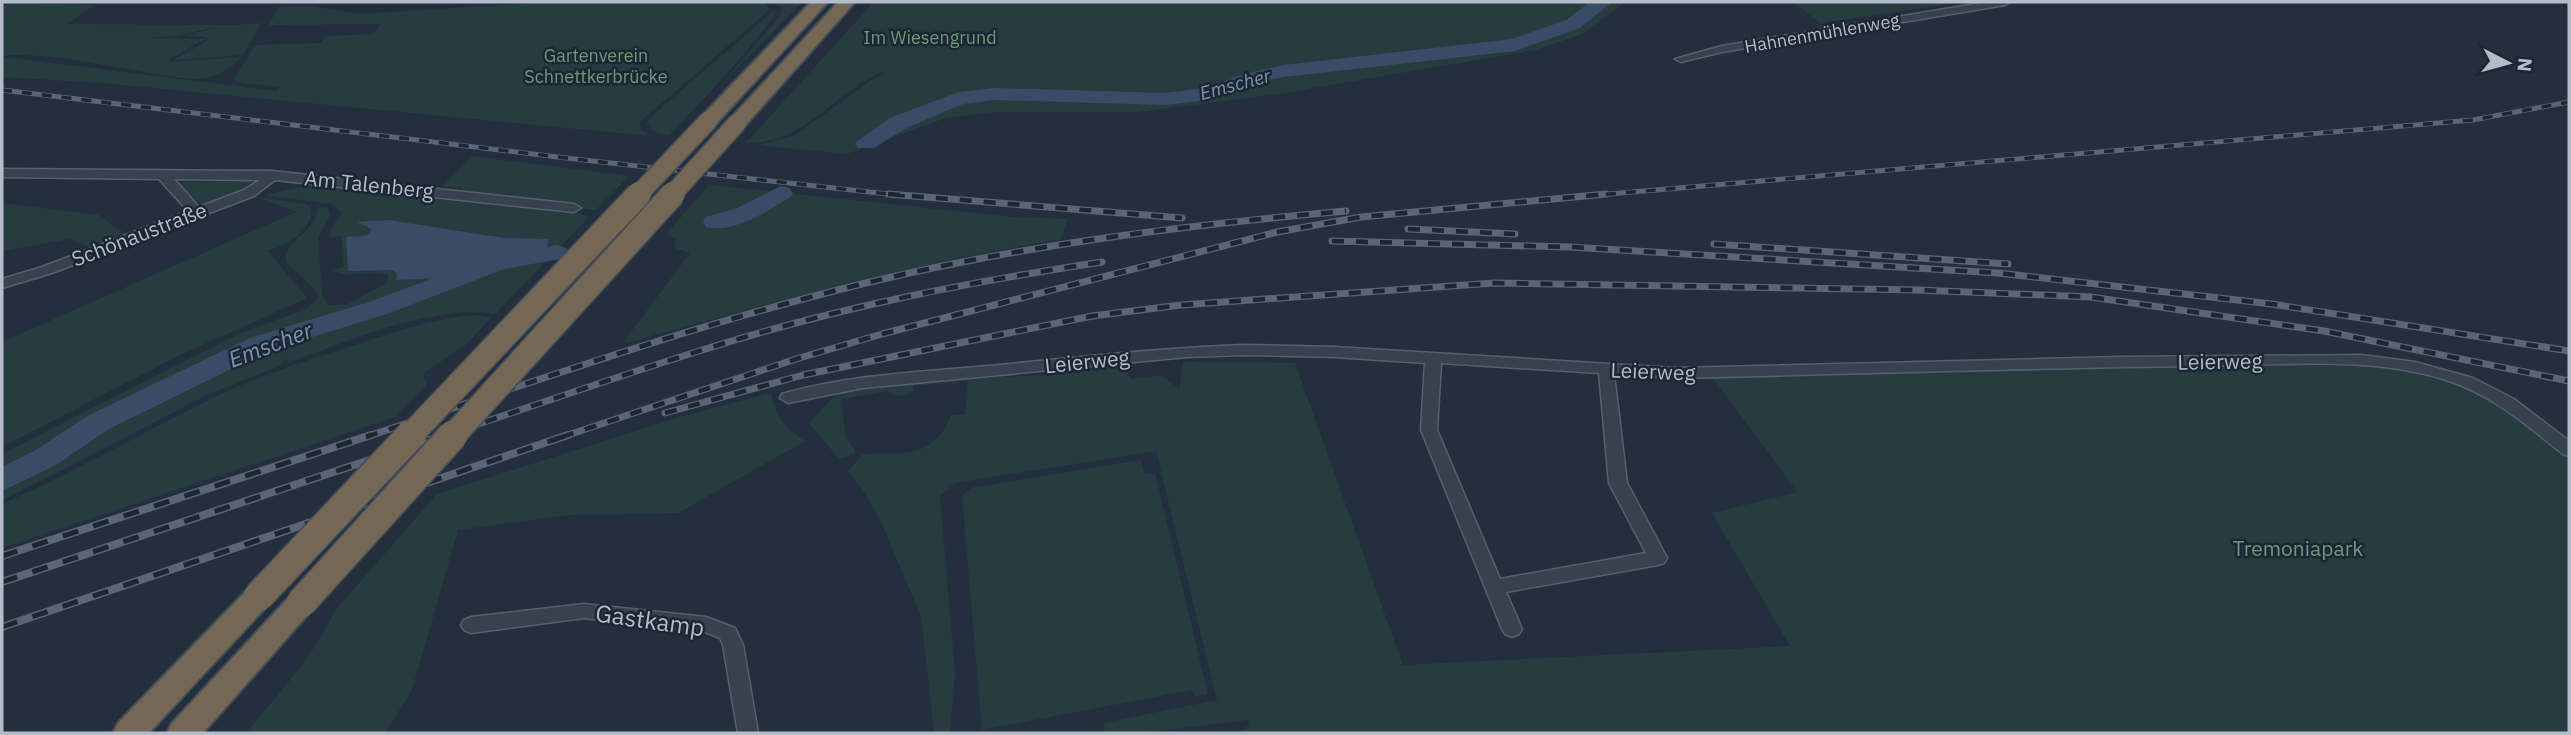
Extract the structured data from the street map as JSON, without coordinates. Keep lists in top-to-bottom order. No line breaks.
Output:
{"streets":{"street":["Hahnenmühlenweg","Am Talenberg","Schönaustraße","Leierweg","Gastkamp"]},"crossings":[["Am Talenberg","Schönaustraße"]],"water":["Emscher"],"parks":["Im Wiesengrund","Gartenverein Schnettkerbrücke","Tremoniapark"],"north":"right"}
